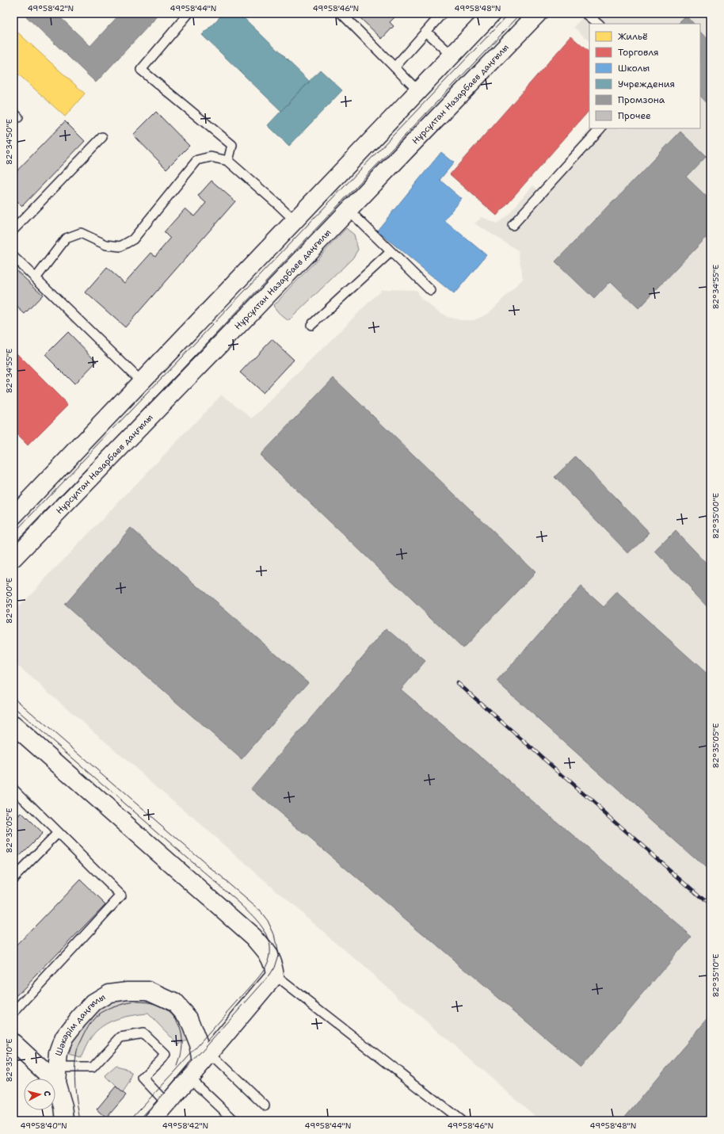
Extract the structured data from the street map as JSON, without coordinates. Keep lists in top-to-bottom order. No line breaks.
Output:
{"streets":{"main road":["Нұрсұлтан Назарбаев даңғылы","Шәкәрім даңғылы"]},"legend":["Жильё","Торговля","Школы","Учреждения","Промзона","Прочее"],"north":"right","coordinates":["49°58'42\"N","49°58'44\"N","49°58'46\"N","49°58'48\"N","82°34'50\"E","82°34'55\"E","82°35'00\"E","82°35'05\"E","82°35'10\"E","49°58'40\"N"]}
